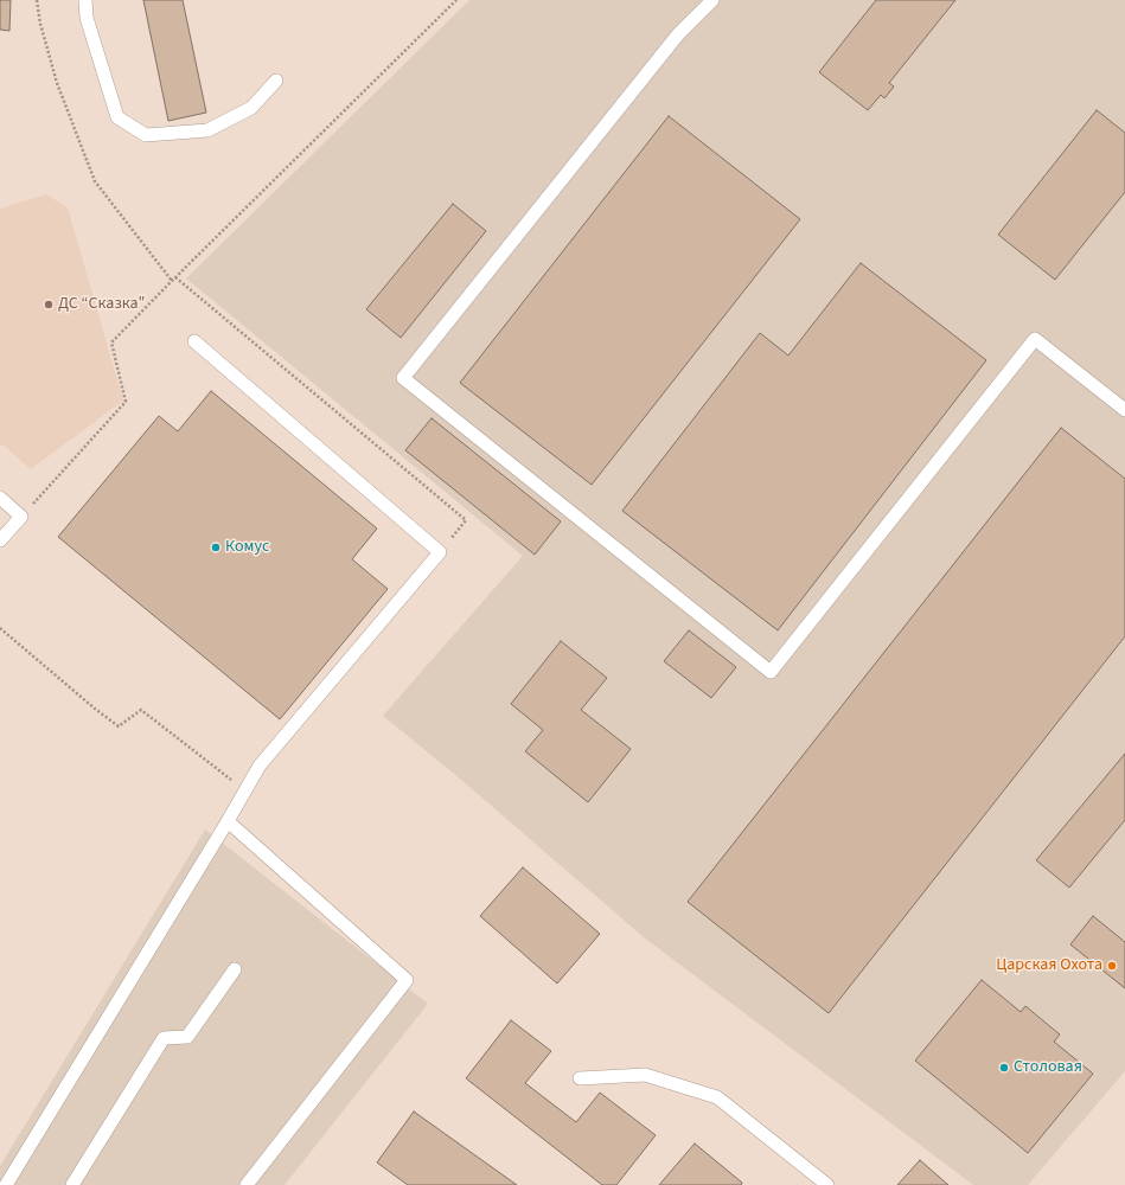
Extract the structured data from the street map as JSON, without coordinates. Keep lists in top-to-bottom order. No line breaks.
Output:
{"places":["ДС “Сказка\"","Комус","Царская Охота","Столовая"]}
